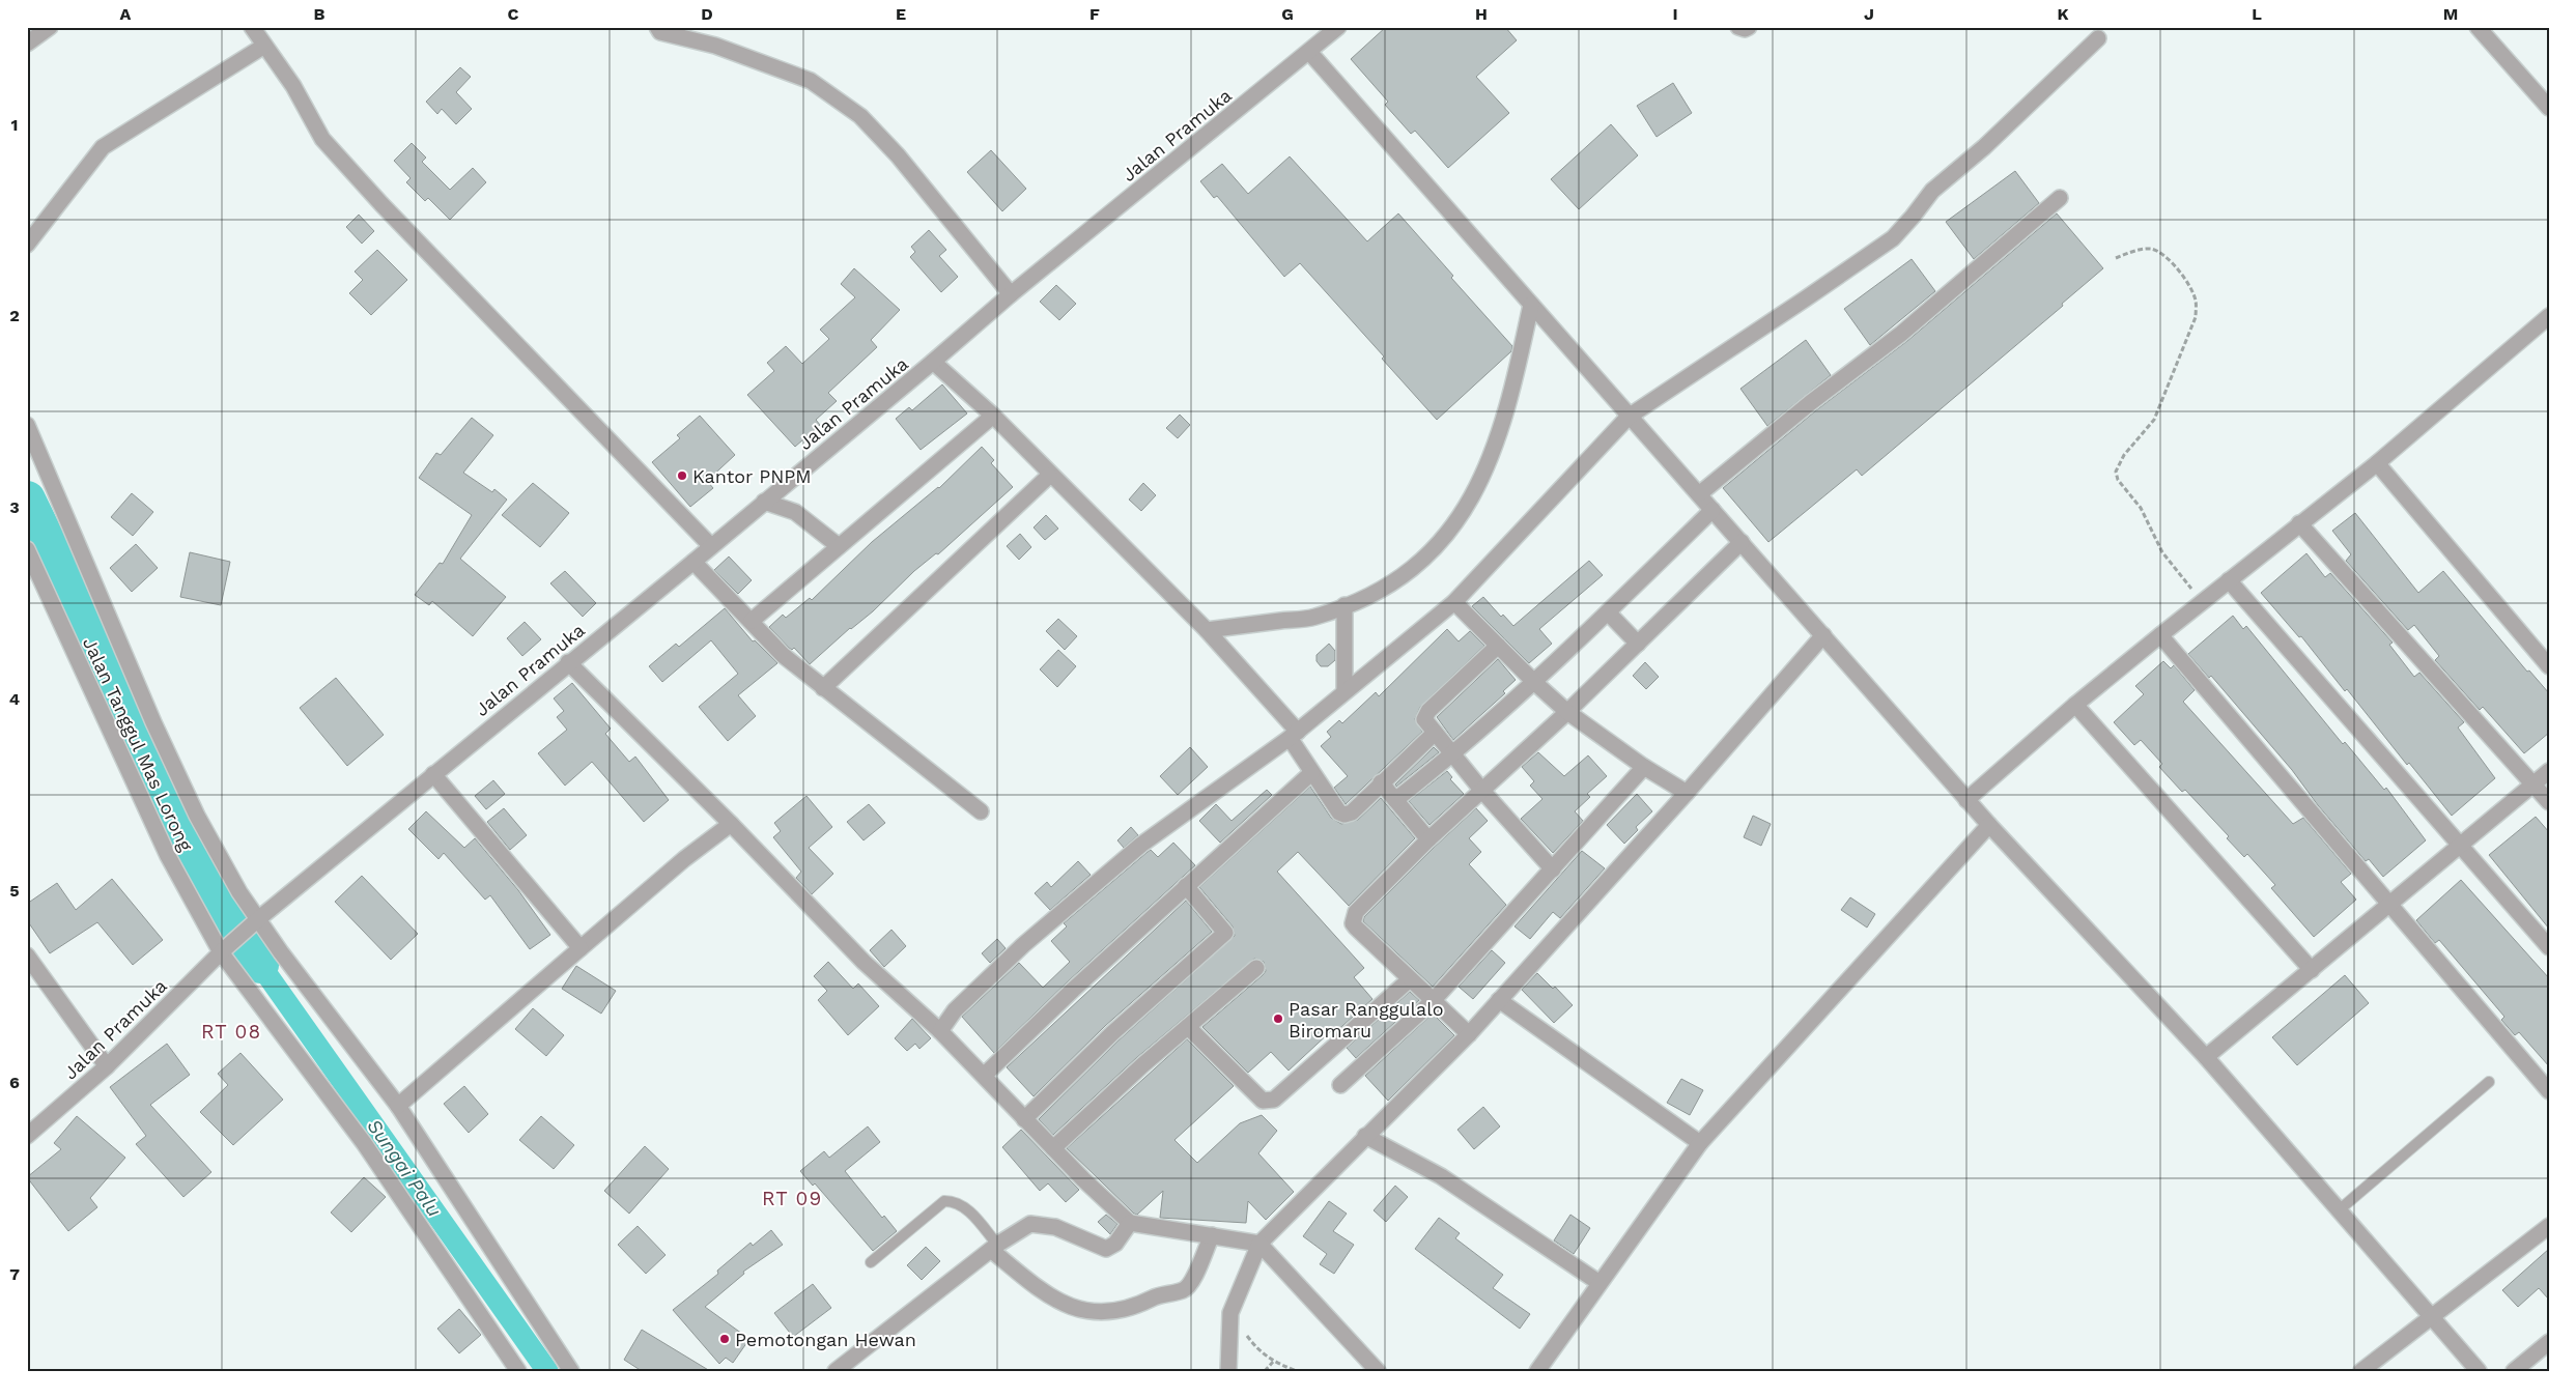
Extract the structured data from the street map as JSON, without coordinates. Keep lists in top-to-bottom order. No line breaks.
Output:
{"streets":{"street":["Jalan Pramuka","Jalan Tanggul Mas Lorong"]},"crossings":[["Jalan Pramuka","Jalan Tanggul Mas Lorong"]],"districts":["RT 08","RT 09"],"water":["Sungai Palu"],"places":["Kantor PNPM","Pasar Ranggulalo Biromaru","Pemotongan Hewan"],"grid":{"columns":["A","B","C","D","E","F","G","H","I","J","K","L","M"],"rows":["1","2","3","4","5","6","7"]}}
